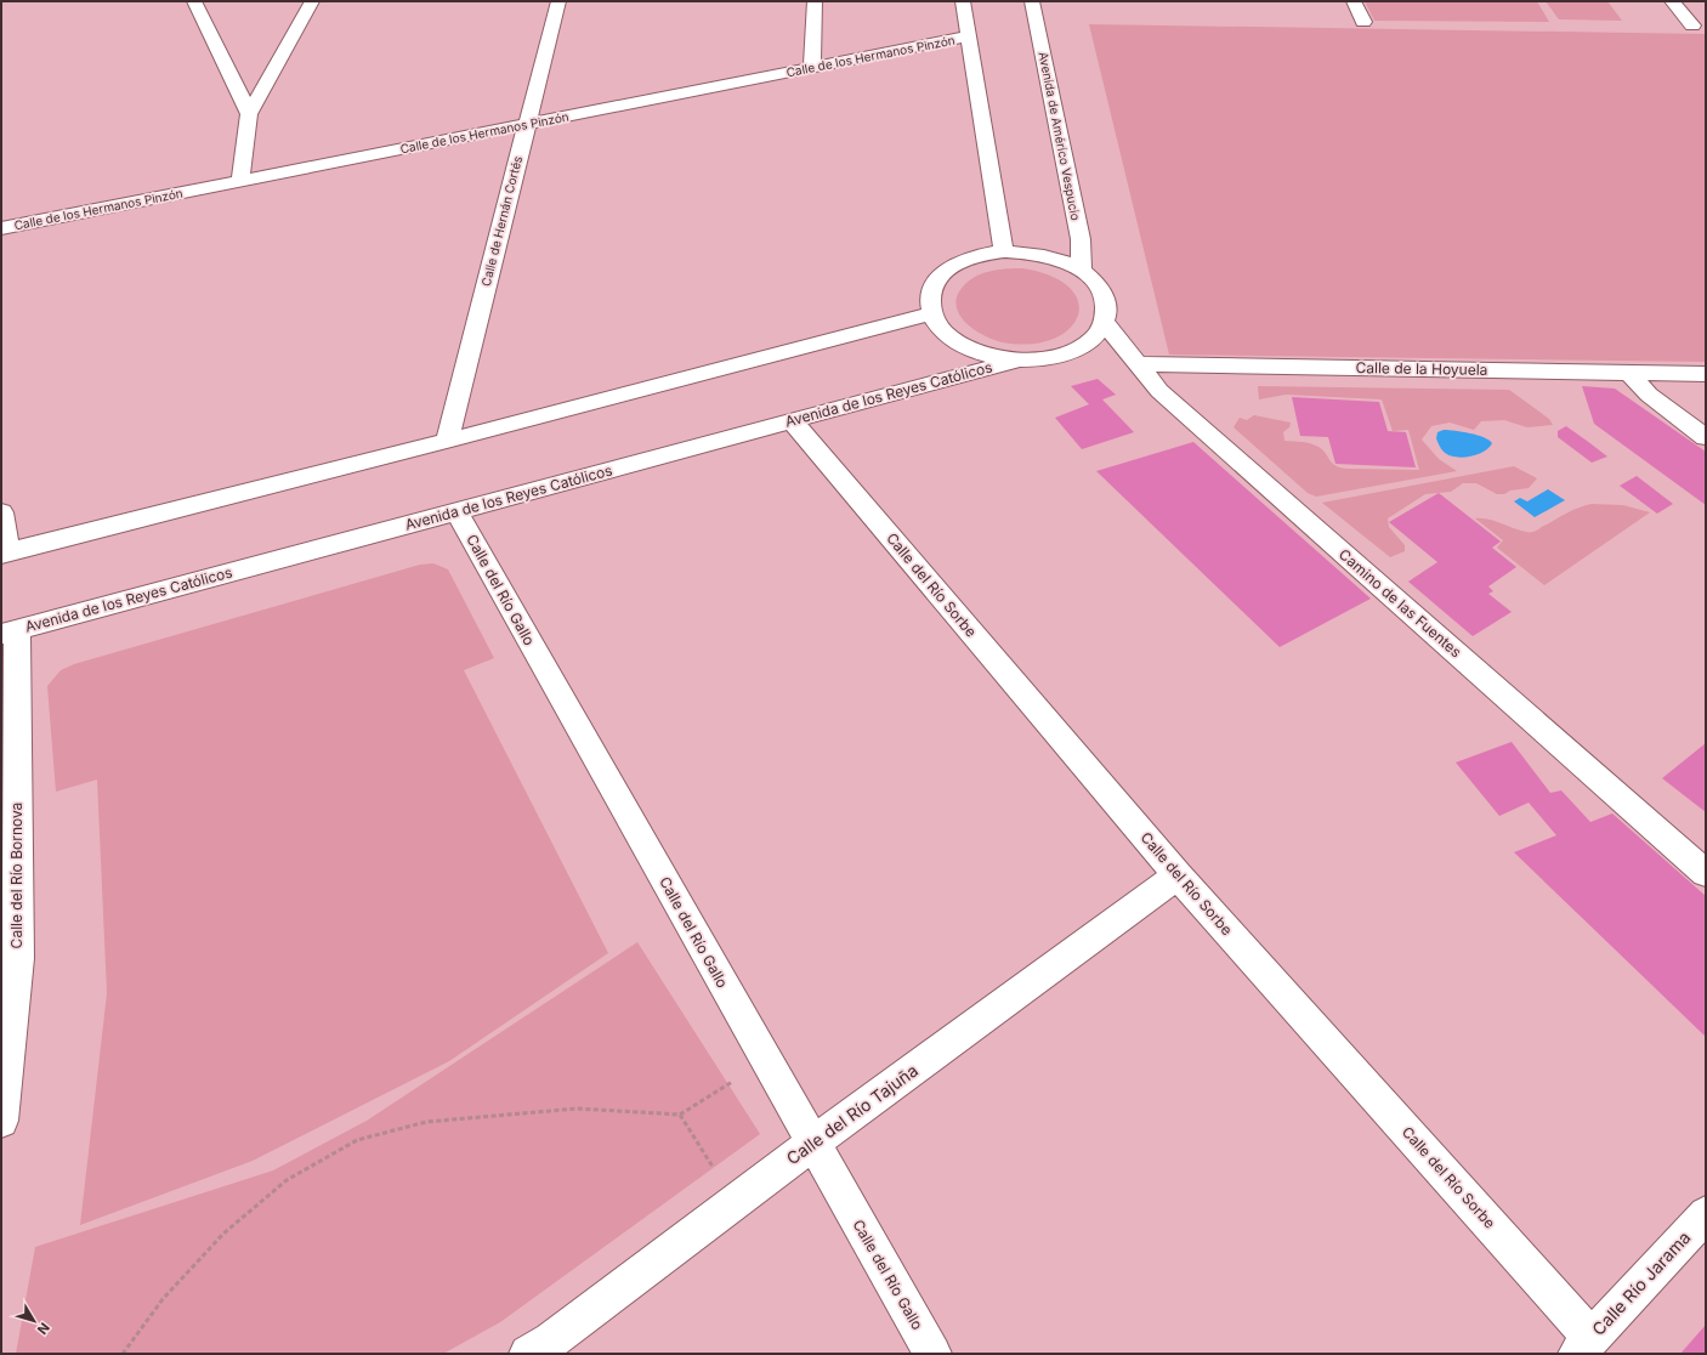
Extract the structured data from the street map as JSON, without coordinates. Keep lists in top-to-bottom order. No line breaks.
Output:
{"streets":{"street":["Calle de los Hermanos Pinzón","Avenida de Américo Vespucio","Calle de Hernán Cortés","Calle de la Hoyuela","Avenida de los Reyes Católicos","Calle del Río Sorbe","Calle del Río Gallo","Camino de las Fuentes","Calle del Río Bornova","Calle del Río Tajuña","Calle Río Jarama"]},"crossings":[["Calle de los Hermanos Pinzón","Calle de Hernán Cortés"],["Avenida de Américo Vespucio","Avenida de los Reyes Católicos"],["Avenida de Américo Vespucio","Camino de las Fuentes"],["Calle de la Hoyuela","Camino de las Fuentes"],["Avenida de los Reyes Católicos","Calle del Río Sorbe"],["Avenida de los Reyes Católicos","Calle del Río Gallo"],["Avenida de los Reyes Católicos","Camino de las Fuentes"],["Avenida de los Reyes Católicos","Calle del Río Bornova"],["Calle del Río Sorbe","Calle del Río Tajuña"],["Calle del Río Sorbe","Calle Río Jarama"],["Calle del Río Gallo","Calle del Río Tajuña"]],"north":"bottom right"}
